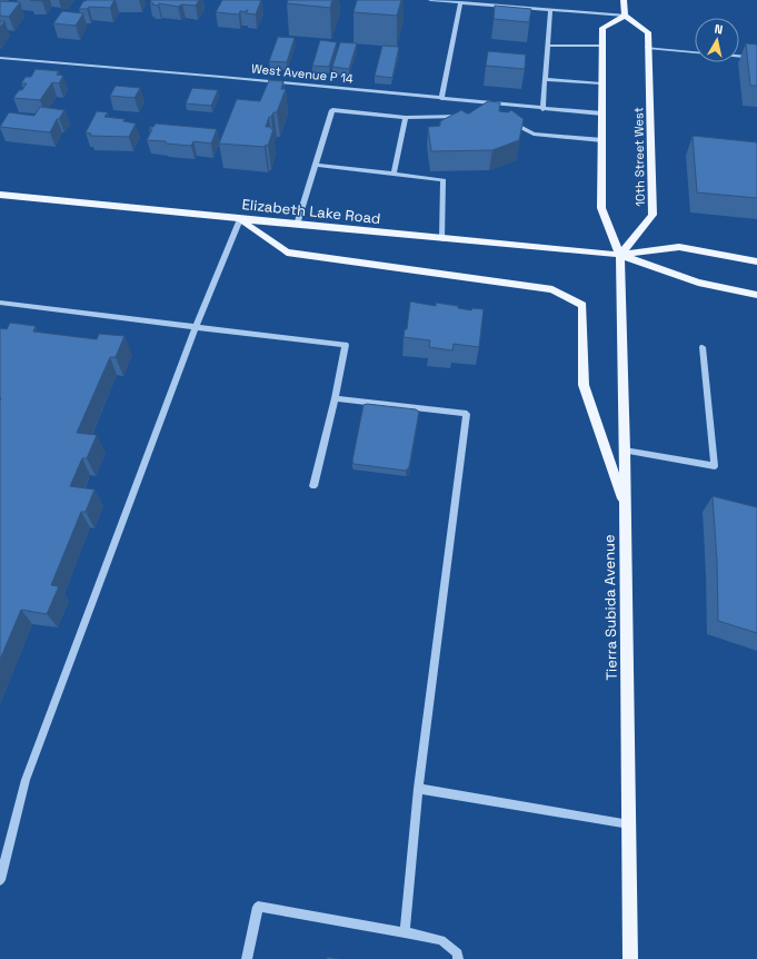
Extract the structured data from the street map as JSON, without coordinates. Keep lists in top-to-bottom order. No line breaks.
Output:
{"streets":{"main road":["10th Street West","Elizabeth Lake Road","Tierra Subida Avenue"],"street":["West Avenue P 14"]},"crossings":[["10th Street West","Elizabeth Lake Road"],["10th Street West","Tierra Subida Avenue"],["Elizabeth Lake Road","Tierra Subida Avenue"]],"north":"top"}
